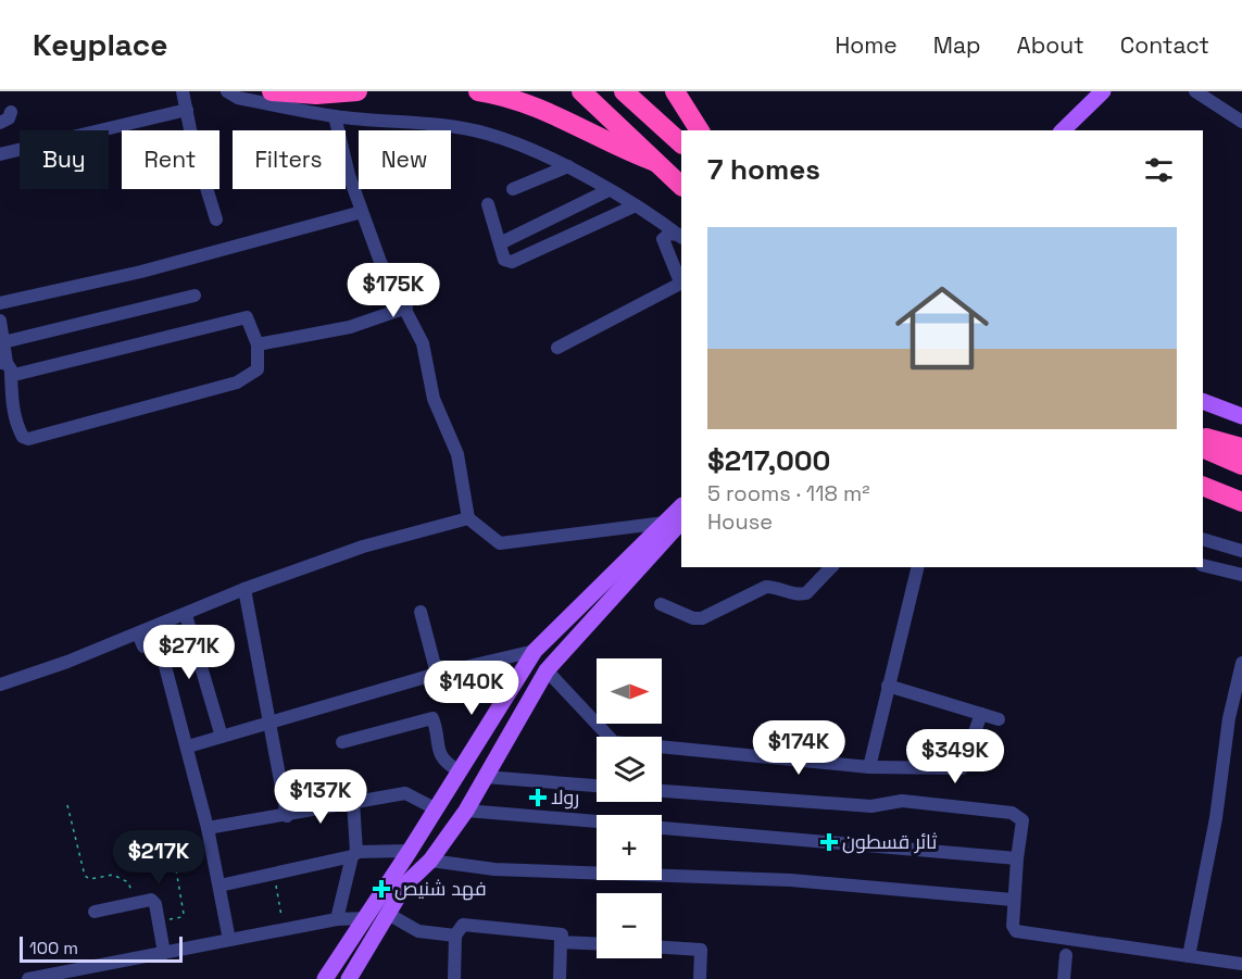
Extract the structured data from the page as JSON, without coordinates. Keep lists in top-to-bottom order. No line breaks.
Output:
{"places":{"health":["رولا","ثائر قسطون","فهد شنيص"]},"scale_bar":"100 m","north":"right","page":{"header":"Keyplace","nav":["Home","Map","About","Contact"],"chip":["Buy","Rent","Filters","New"],"heading":"7 homes","list":[{"name":"$217,000","note":"5 rooms · 118 m² · House"}],"price":["$175K","$271K","$140K","$174K","$349K","$137K","$217K"],"map_buttons":["+","−"],"scale":"100 m"}}
